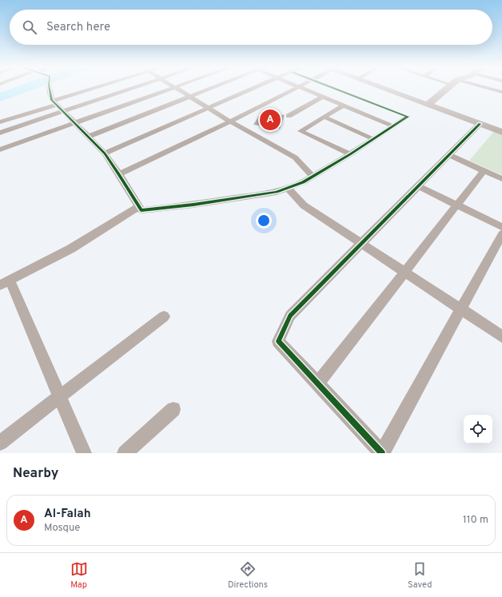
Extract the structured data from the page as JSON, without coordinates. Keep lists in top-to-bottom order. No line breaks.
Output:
{"page":{"search":"Search here","pins":"A","heading":"Nearby","list":[{"mark":"A","name":"Al-Falah","note":"Mosque","value":"110 m"}],"nav":["Map","Directions","Saved"]}}
